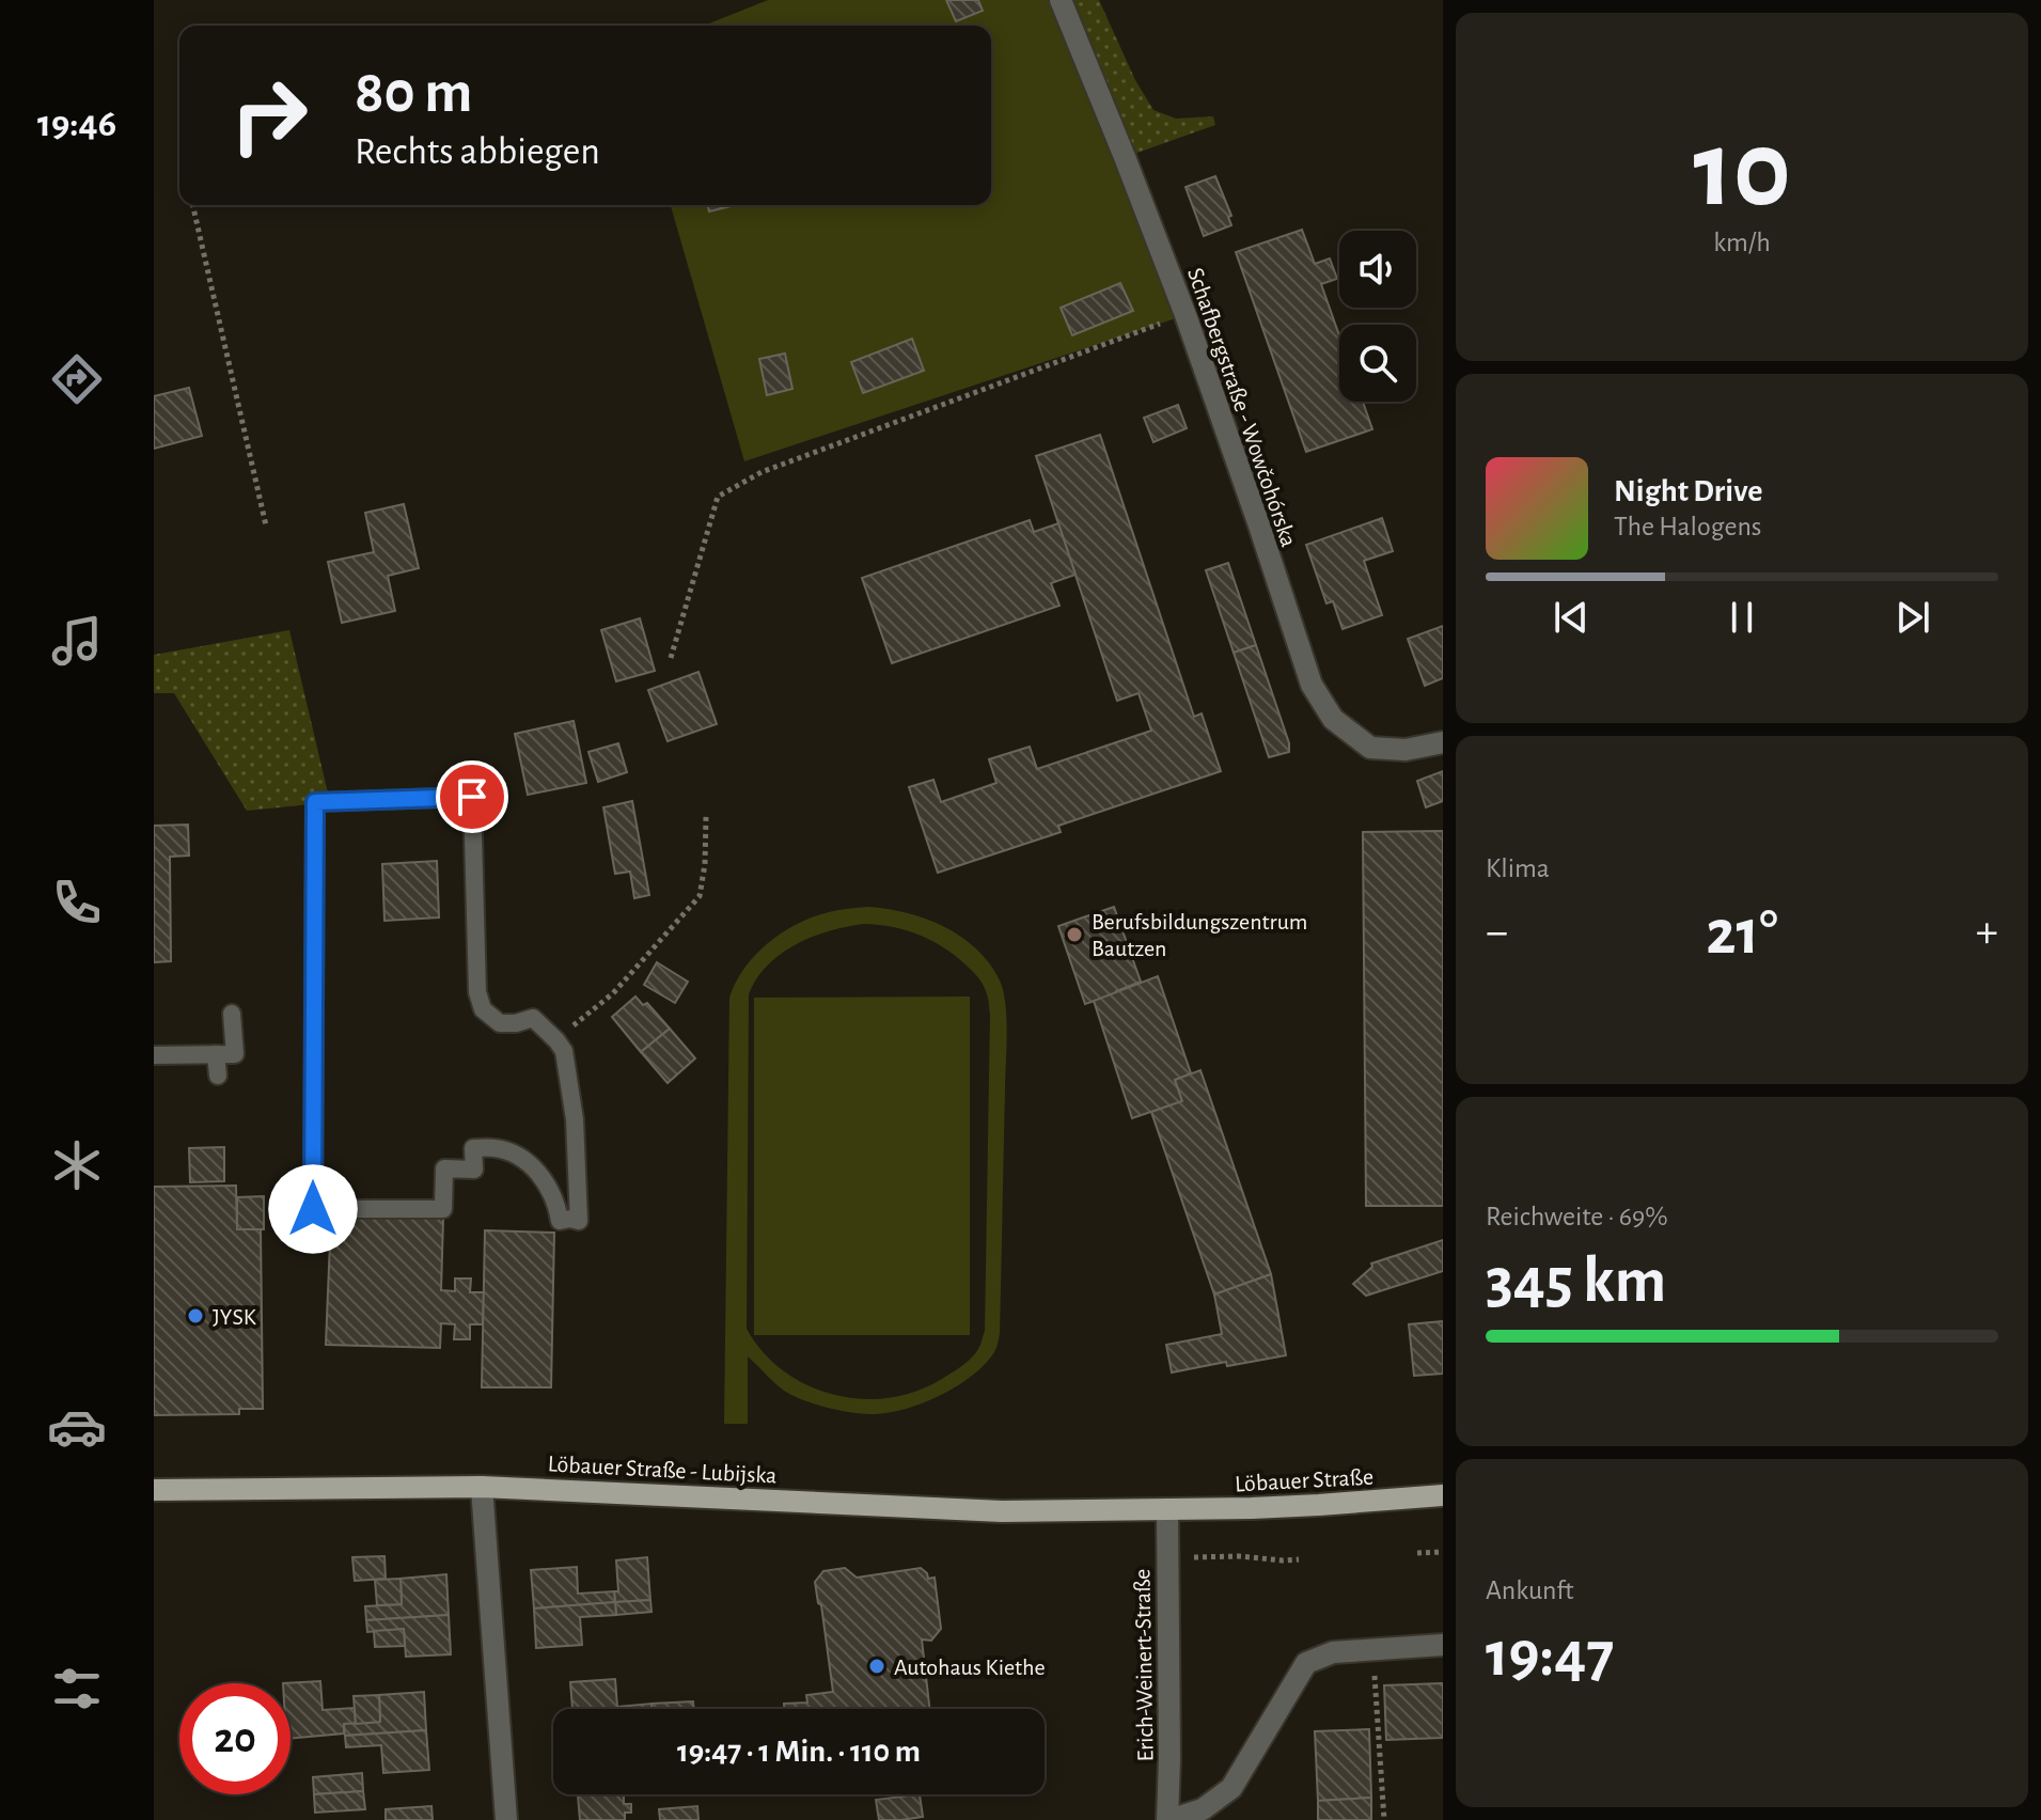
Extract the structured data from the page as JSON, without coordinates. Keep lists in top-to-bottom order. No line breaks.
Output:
{"streets":{"main road":["Löbauer Straße - Lubijska","Löbauer Straße"],"street":["Schafbergstraße - Wowčohórska","Erich-Weinert-Straße"]},"crossings":[["Löbauer Straße - Lubijska","Löbauer Straße"],["Löbauer Straße - Lubijska","Erich-Weinert-Straße"],["Löbauer Straße","Erich-Weinert-Straße"]],"places":["Berufsbildungszentrum Bautzen","JYSK","Autohaus Kiethe"],"page":{"tabs":"19:46","tile":[["10","km/h"],"Klima",["Reichweite · 69%","345 km"],["Ankunft","19:47"]],"turn":["80 m","Rechts abbiegen"],"song":["Night Drive","The Halogens"],"heat":["−","21°","+"],"limit":"20","trip":"19:47 · 1 Min. · 110 m"}}
